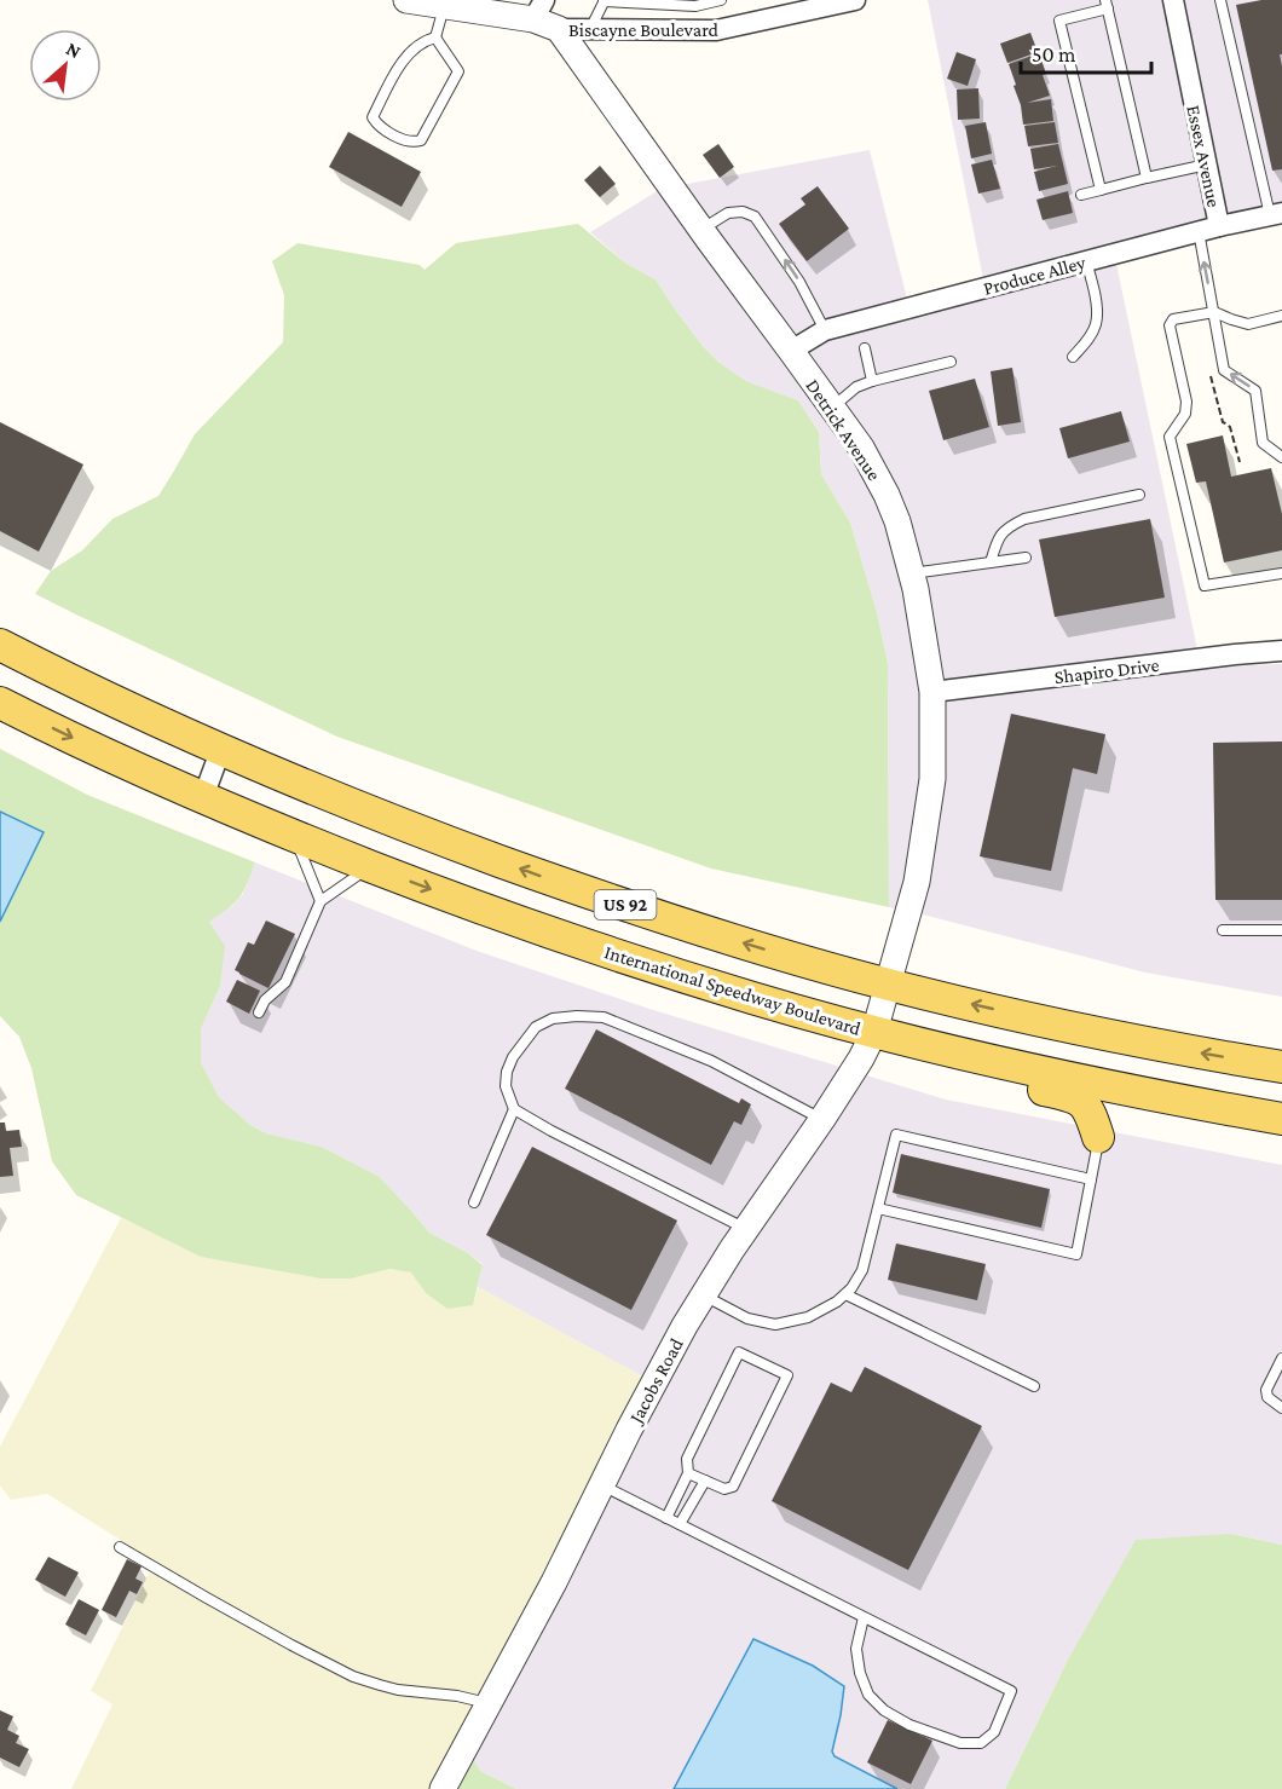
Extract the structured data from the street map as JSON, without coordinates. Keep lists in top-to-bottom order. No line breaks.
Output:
{"streets":{"main road":["US 92","International Speedway Boulevard"],"street":["Biscayne Boulevard","Essex Avenue","Produce Alley","Detrick Avenue","Shapiro Drive","Jacobs Road"]},"crossings":[["Biscayne Boulevard","Detrick Avenue"],["Essex Avenue","Produce Alley"],["Produce Alley","Detrick Avenue"],["Detrick Avenue","Shapiro Drive"],["Detrick Avenue","US 92"],["Detrick Avenue","Jacobs Road"],["US 92","Jacobs Road"],["International Speedway Boulevard","Jacobs Road"]],"scale_bar":"50 m","north":"top right"}
